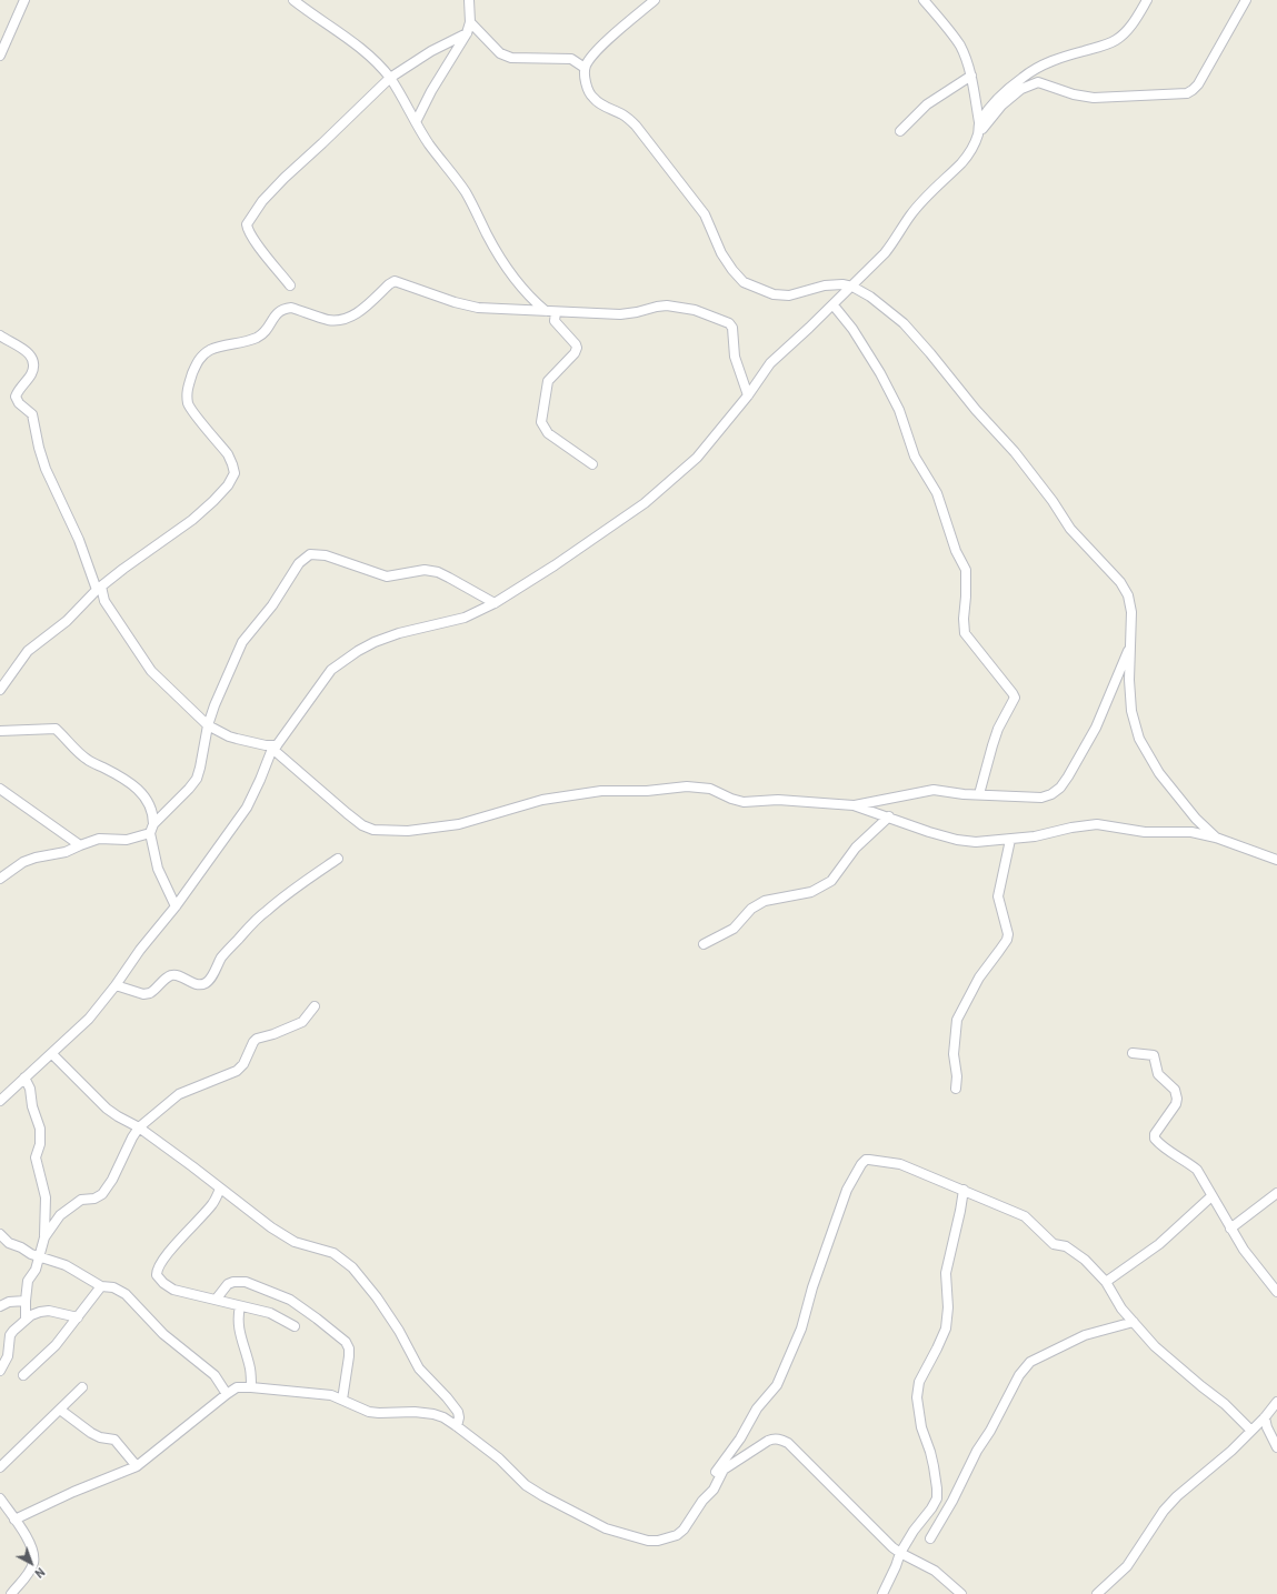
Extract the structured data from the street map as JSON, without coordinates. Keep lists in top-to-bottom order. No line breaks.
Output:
{"north":"bottom right"}
